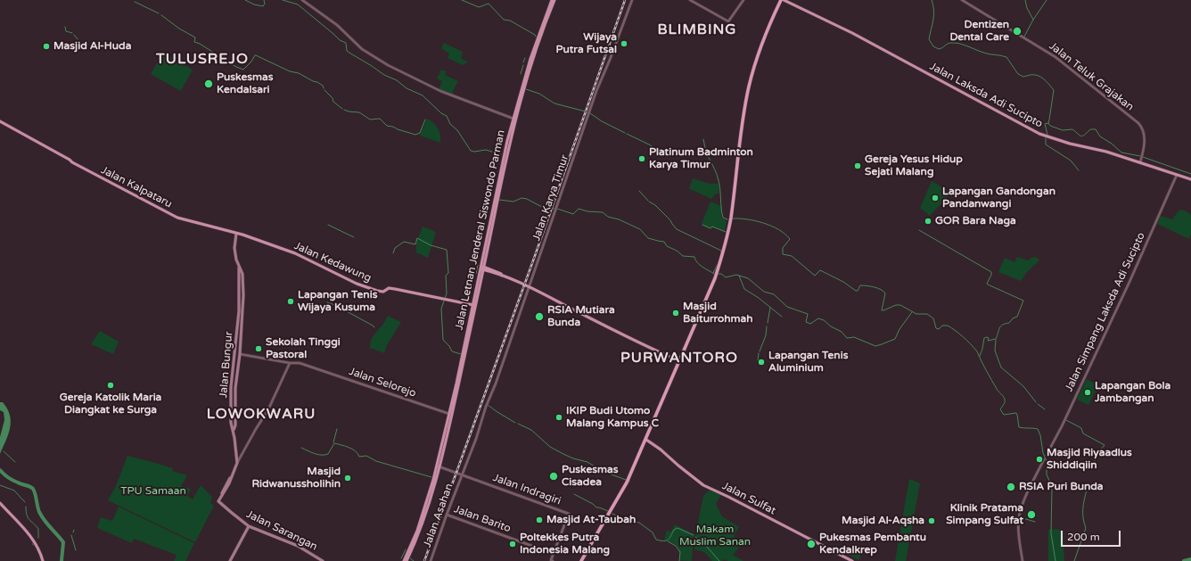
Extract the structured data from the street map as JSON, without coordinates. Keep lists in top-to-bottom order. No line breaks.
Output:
{"streets":{"main road":["Jalan Laksda Adi Sucipto","Jalan Kalpataru","Jalan Letnan Jenderal Siswondo Parman","Jalan Kedawung","Jalan Bungur","Jalan Sulfat","Jalan Sarangan"],"street":["Jalan Teluk Grajakan","Jalan Karya Timur","Jalan Simpang Laksda Adi Sucipto","Jalan Selorejo","Jalan Indragiri","Jalan Asahan","Jalan Barito"]},"crossings":[["Jalan Teluk Grajakan","Jalan Laksda Adi Sucipto"],["Jalan Laksda Adi Sucipto","Jalan Simpang Laksda Adi Sucipto"],["Jalan Kalpataru","Jalan Kedawung"],["Jalan Kalpataru","Jalan Bungur"],["Jalan Karya Timur","Jalan Asahan"],["Jalan Letnan Jenderal Siswondo Parman","Jalan Kedawung"],["Jalan Letnan Jenderal Siswondo Parman","Jalan Selorejo"],["Jalan Letnan Jenderal Siswondo Parman","Jalan Indragiri"],["Jalan Bungur","Jalan Sarangan"],["Jalan Indragiri","Jalan Asahan"],["Jalan Indragiri","Jalan Barito"],["Jalan Asahan","Jalan Barito"]],"districts":["BLIMBING","TULUSREJO","PURWANTORO","LOWOKWARU"],"parks":["TPU Samaan","Makam Muslim Sanan"],"places":["Dentizen Dental Care","Wijaya Putra Futsal","Masjid Al-Huda","Puskesmas Kendalsari","Platinum Badminton Karya Timur","Gereja Yesus Hidup Sejati Malang","Lapangan Gandongan Pandanwangi","GOR Bara Naga","Lapangan Tenis Wijaya Kusuma","Masjid Baiturrohmah","RSIA Mutiara Bunda","Sekolah Tinggi Pastoral","Lapangan Tenis Aluminium","Gereja Katolik Maria Diangkat ke Surga","Lapangan Bola Jambangan","IKIP Budi Utomo Malang Kampus C","Masjid Riyaadlus Shiddiqiin","Puskesmas Cisadea","Masjid Ridwanussholihin","RSIA Puri Bunda","Klinik Pratama Simpang Sulfat","Masjid At-Taubah","Masjid Al-Aqsha","Poltekkes Putra Indonesia Malang","Pukesmas Pembantu Kendalkrep"],"scale_bar":"200 m"}
